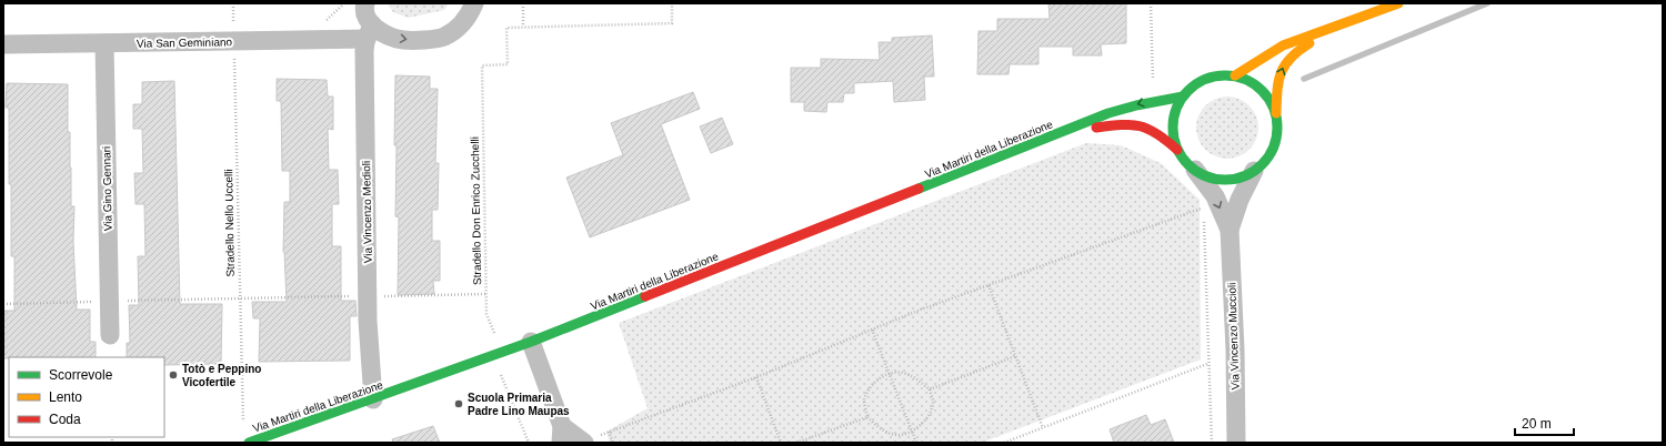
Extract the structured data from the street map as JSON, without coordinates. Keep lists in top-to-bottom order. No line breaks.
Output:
{"streets":{"street":["Via San Geminiano","Via Martiri della Liberazione","Via Gino Gennari","Via Vincenzo Medioli","Via Vincenzo Muccioli"],"path":["Stradello Don Enrico Zucchelli","Stradello Nello Uccelli"]},"crossings":[["Via San Geminiano","Via Gino Gennari"],["Via San Geminiano","Via Vincenzo Medioli"],["Via San Geminiano","Stradello Nello Uccelli"],["Via Martiri della Liberazione","Stradello Don Enrico Zucchelli"],["Via Martiri della Liberazione","Via Vincenzo Medioli"]],"places":["Totò e Peppino Vicofertile","Scuola Primaria Padre Lino Maupas"],"legend":["Scorrevole","Lento","Coda"],"scale_bar":"20 m"}
